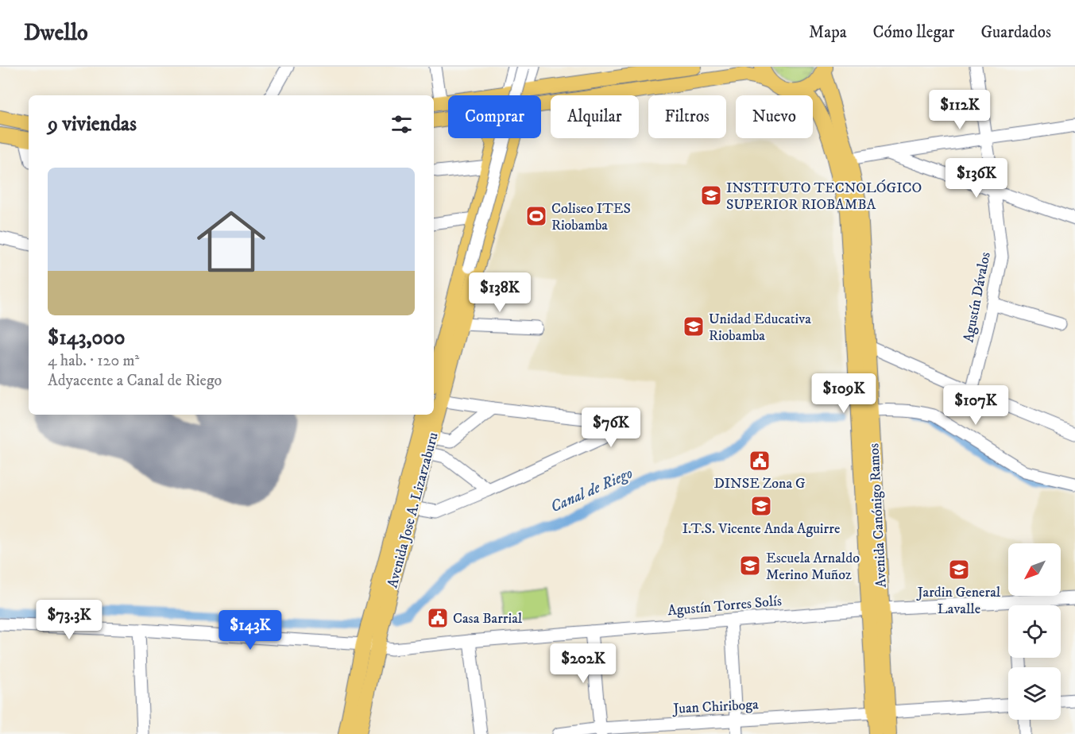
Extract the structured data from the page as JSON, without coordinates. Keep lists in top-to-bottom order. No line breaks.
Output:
{"streets":{"main road":["Avenida Jose A. Lizarzaburu","Avenida Canónigo Ramos"],"street":["Agustín Dávalos","Agustín Torres Solís","Juan Chiriboga"]},"crossings":[["Avenida Jose A. Lizarzaburu","Agustín Torres Solís"],["Avenida Canónigo Ramos","Agustín Torres Solís"],["Avenida Canónigo Ramos","Juan Chiriboga"]],"water":["Canal de Riego"],"places":{"school or university":["INSTITUTO TECNOLÓGICO SUPERIOR RIOBAMBA","Unidad Educativa Riobamba","I.T.S. Vicente Anda Aguirre","Escuela Arnaldo Merino Muñoz","Jardin General Lavalle"],"sports":["Coliseo ITES Riobamba"],"public building":["DINSE Zona G","Casa Barrial"]},"north":"bottom left","page":{"header":"Dwello","nav":["Mapa","Cómo llegar","Guardados"],"price":["$112K","$136K","$138K","$109K","$107K","$76K","$73.3K","$143K","$202K"],"chip":["Comprar","Alquilar","Filtros","Nuevo"],"heading":"9 viviendas","list":[{"name":"$143,000","note":"4 hab. · 120 m² · Adyacente a Canal de Riego"}]}}
